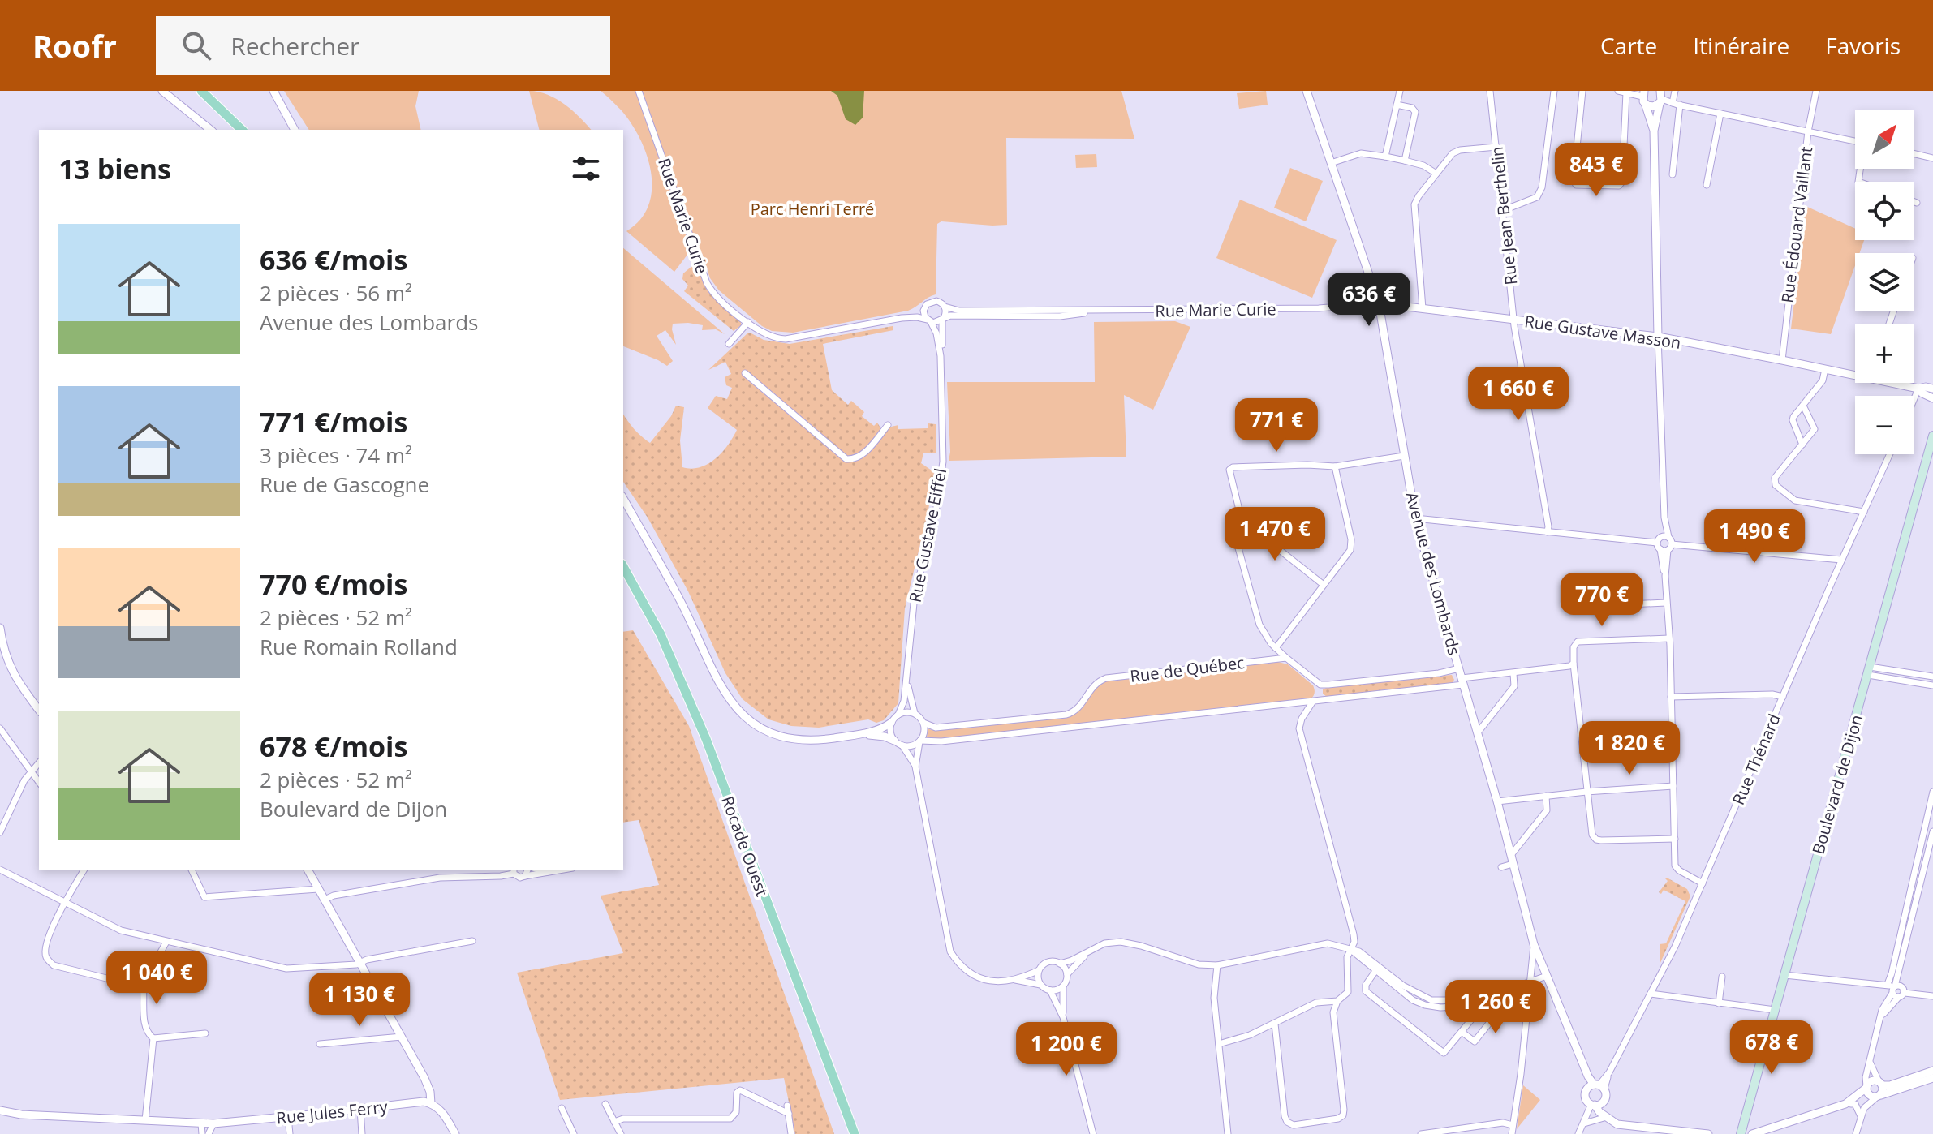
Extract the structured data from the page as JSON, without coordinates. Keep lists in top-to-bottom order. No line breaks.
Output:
{"streets":{"main road":["Boulevard de Dijon","Rocade Ouest"],"street":["Rue Marie Curie","Rue Jean Berthelin","Rue Édouard Vaillant","Rue Gustave Masson","Rue Gustave Eiffel","Avenue des Lombards","Rue de Québec","Rue Thénard","Rue Jules Ferry"]},"crossings":[["Rue Marie Curie","Rue Gustave Masson"],["Rue Marie Curie","Rue Gustave Eiffel"],["Rue Marie Curie","Avenue des Lombards"],["Rue Jean Berthelin","Rue Gustave Masson"],["Rue Édouard Vaillant","Rue Gustave Masson"],["Rue Gustave Masson","Avenue des Lombards"],["Rue Gustave Eiffel","Rue de Québec"],["Avenue des Lombards","Rue Thénard"]],"parks":["Parc Henri Terré"],"north":"top right","page":{"header":"Roofr","search":"Rechercher","nav":["Carte","Itinéraire","Favoris"],"map_buttons":["+","−"],"heading":"13 biens","price":["843 €","636 €","1 660 €","771 €","1 470 €","1 490 €","770 €","1 820 €","1 040 €","1 130 €","1 260 €","678 €","1 200 €"],"list":[{"name":"636 €/mois","note":"2 pièces · 56 m² · Avenue des Lombards"},{"name":"771 €/mois","note":"3 pièces · 74 m² · Rue de Gascogne"},{"name":"770 €/mois","note":"2 pièces · 52 m² · Rue Romain Rolland"},{"name":"678 €/mois","note":"2 pièces · 52 m² · Boulevard de Dijon"}]}}
